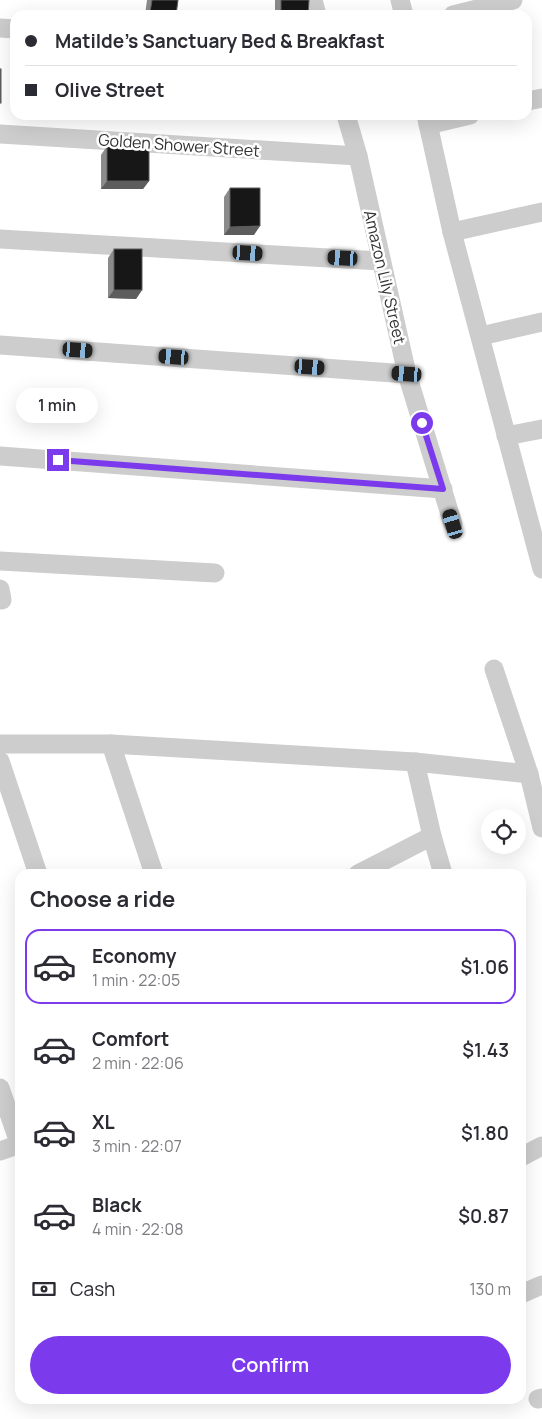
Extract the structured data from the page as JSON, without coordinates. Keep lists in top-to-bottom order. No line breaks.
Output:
{"streets":{"street":["Golden Shower Street","Amazon Lily Street"]},"crossings":[["Golden Shower Street","Amazon Lily Street"]],"page":{"banner":["Matilde's Sanctuary Bed & Breakfast","Olive Street"],"bubble":"1 min","heading":"Choose a ride","list":[{"name":"Economy","note":"1 min · 22:05","value":"$1.06"},{"name":"Comfort","note":"2 min · 22:06","value":"$1.43"},{"name":"XL","note":"3 min · 22:07","value":"$1.80"},{"name":"Black","note":"4 min · 22:08","value":"$0.87"}],"pay":["Cash","130 m"],"buttons":"Confirm"}}
